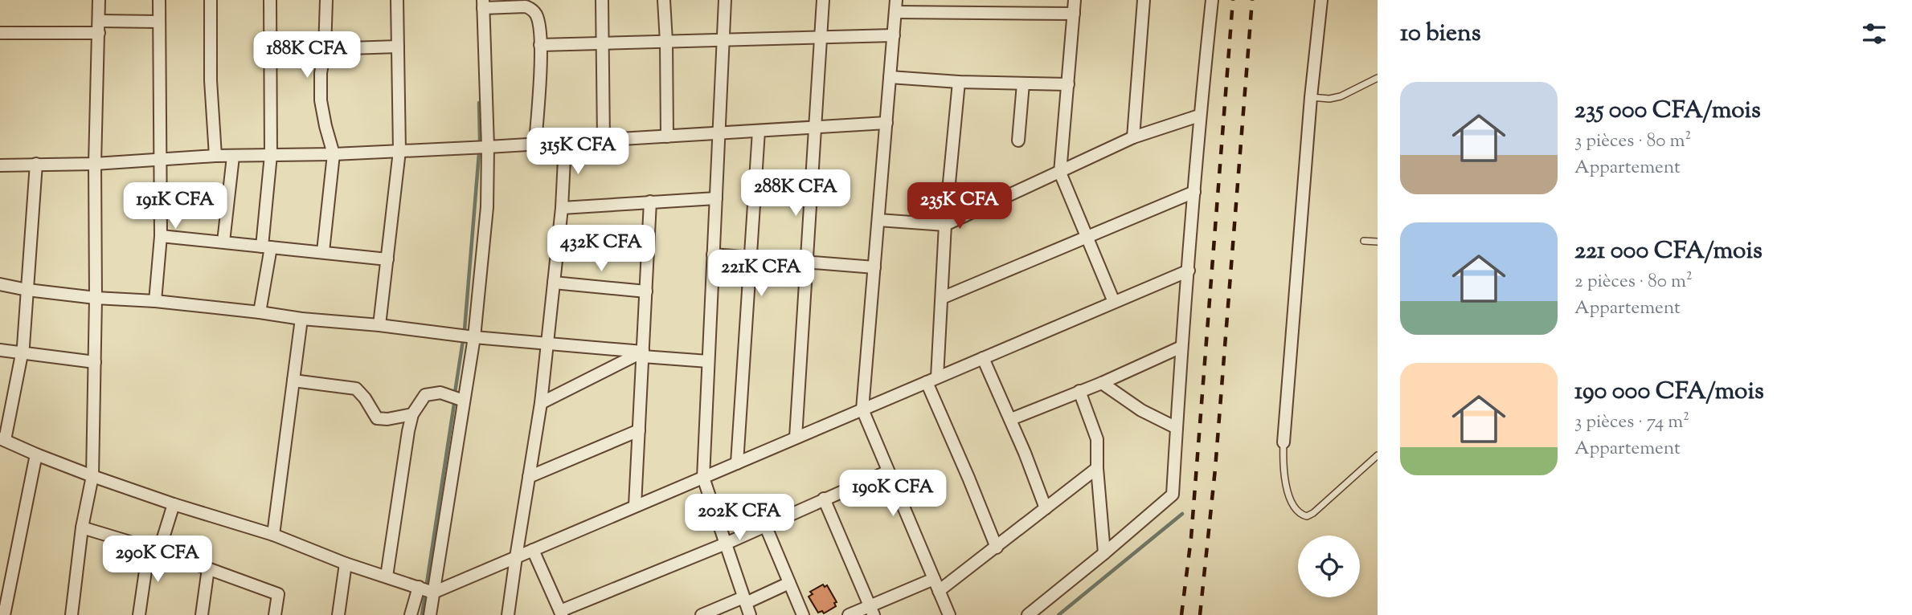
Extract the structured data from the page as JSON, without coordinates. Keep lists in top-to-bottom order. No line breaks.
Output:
{"page":{"heading":"10 biens","price":["188K CFA","315K CFA","288K CFA","191K CFA","235K CFA","432K CFA","221K CFA","190K CFA","202K CFA","290K CFA"],"list":[{"name":"235 000 CFA/mois","note":"3 pièces · 80 m² · Appartement"},{"name":"221 000 CFA/mois","note":"2 pièces · 80 m² · Appartement"},{"name":"190 000 CFA/mois","note":"3 pièces · 74 m² · Appartement"}]}}
